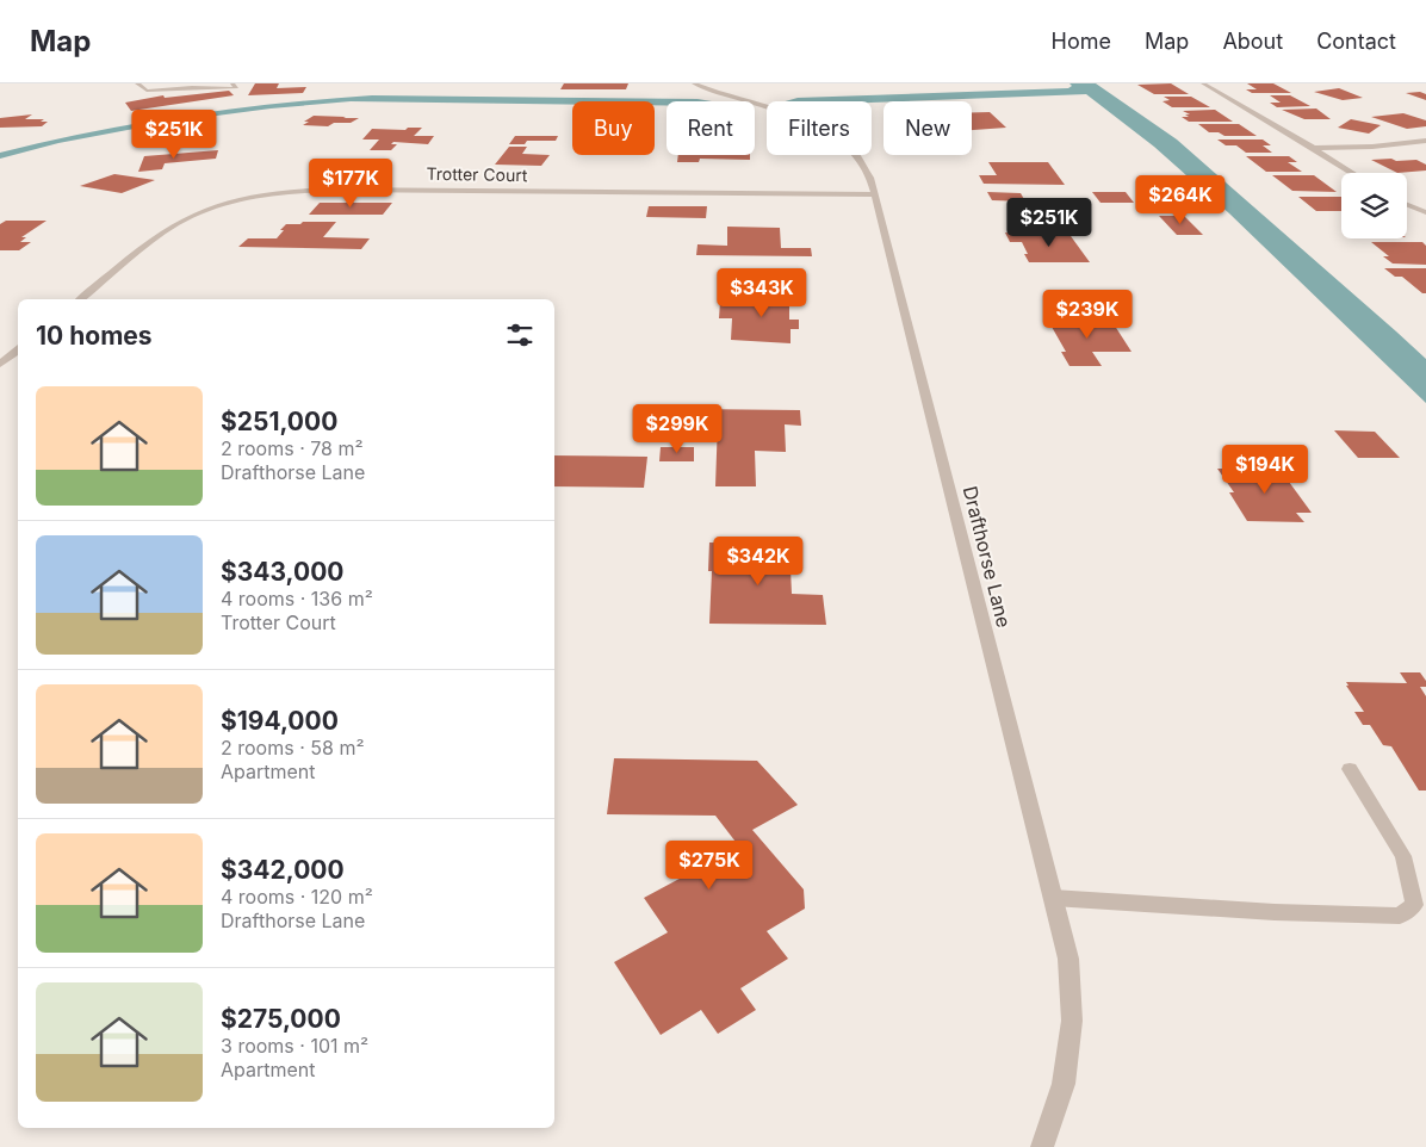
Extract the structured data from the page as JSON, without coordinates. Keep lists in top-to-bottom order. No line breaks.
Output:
{"streets":{"street":["Trotter Court","Drafthorse Lane"]},"crossings":[["Trotter Court","Drafthorse Lane"]],"page":{"header":"Map","nav":["Home","Map","About","Contact"],"chip":["Buy","Rent","Filters","New"],"price":["$251K","$177K","$264K","$251K","$343K","$239K","$299K","$194K","$342K","$275K"],"heading":"10 homes","list":[{"name":"$251,000","note":"2 rooms · 78 m² · Drafthorse Lane"},{"name":"$343,000","note":"4 rooms · 136 m² · Trotter Court"},{"name":"$194,000","note":"2 rooms · 58 m² · Apartment"},{"name":"$342,000","note":"4 rooms · 120 m² · Drafthorse Lane"},{"name":"$275,000","note":"3 rooms · 101 m² · Apartment"}]}}
